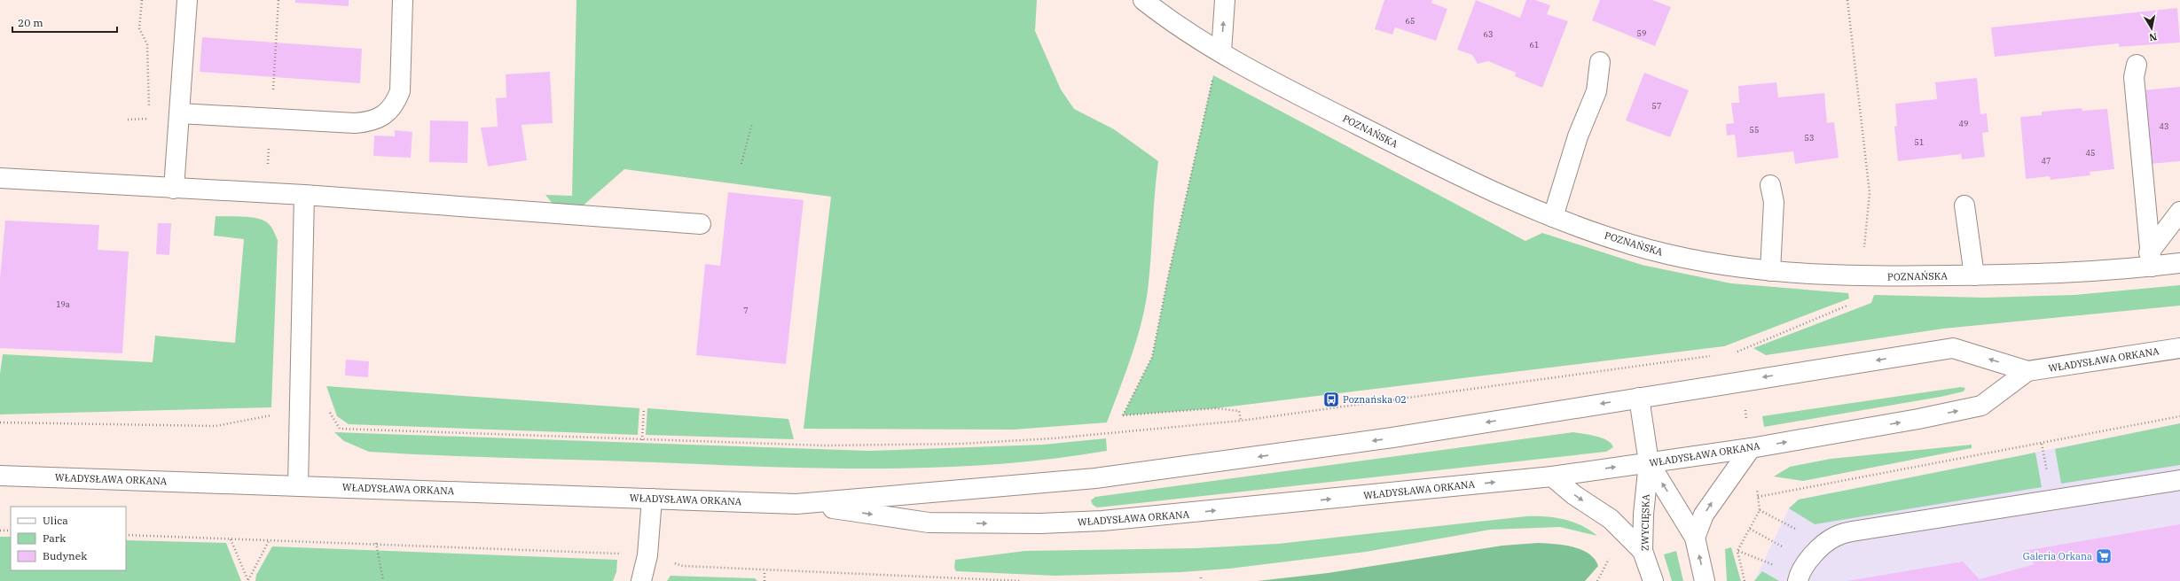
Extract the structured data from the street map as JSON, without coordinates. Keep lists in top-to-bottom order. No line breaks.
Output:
{"streets":{"street":["POZNAŃSKA","WŁADYSŁAWA ORKANA","ZWYCIĘSKA"]},"crossings":[["WŁADYSŁAWA ORKANA","ZWYCIĘSKA"]],"places":{"bus stop":["Poznańska 02"],"supermarket":["Galeria Orkana"]},"house_numbers":["65","59","63","61","57","49","43","55","53","51","45","47","19a","7"],"legend":["Ulica","Park","Budynek"],"scale_bar":"20 m","north":"bottom"}
